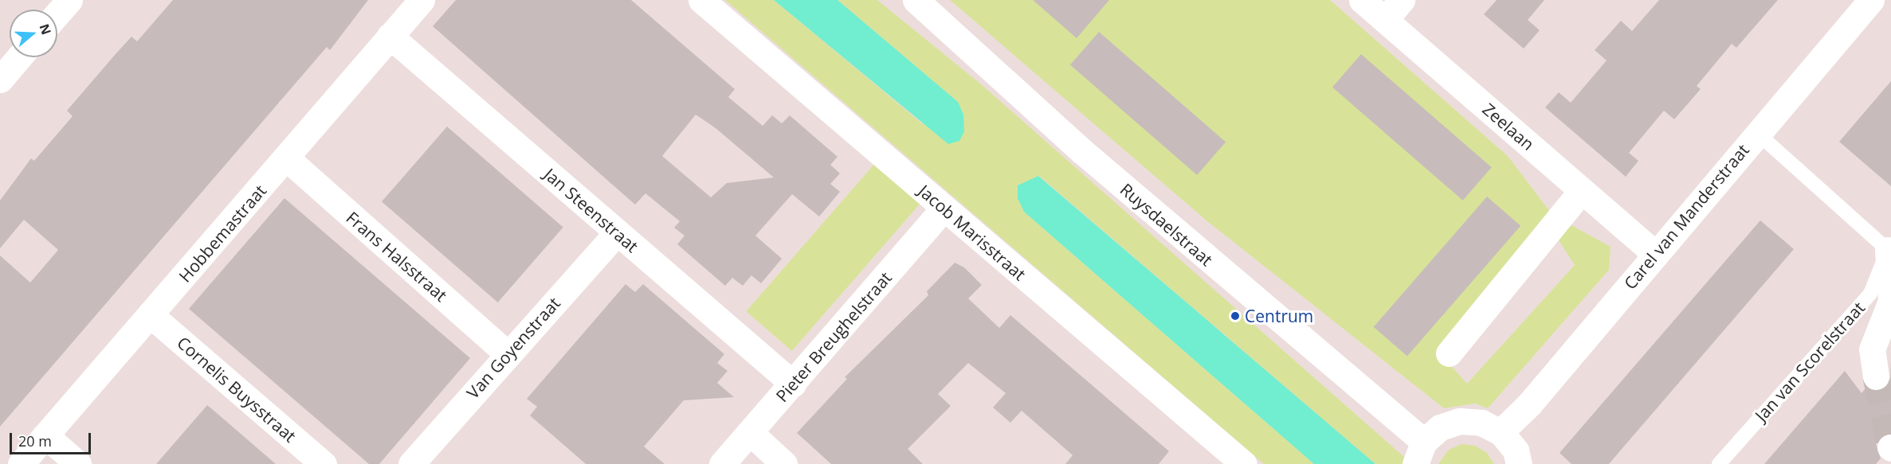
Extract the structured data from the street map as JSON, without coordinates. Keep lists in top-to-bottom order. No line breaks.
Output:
{"streets":{"street":["Zeelaan","Jan Steenstraat","Carel van Manderstraat","Ruysdaelstraat","Jacob Marisstraat","Hobbemastraat","Frans Halsstraat","Pieter Breughelstraat","Van Goyenstraat","Jan van Scorelstraat","Cornelis Buysstraat"]},"crossings":[["Zeelaan","Carel van Manderstraat"],["Jan Steenstraat","Hobbemastraat"],["Jan Steenstraat","Pieter Breughelstraat"],["Jan Steenstraat","Van Goyenstraat"],["Jacob Marisstraat","Pieter Breughelstraat"],["Hobbemastraat","Frans Halsstraat"],["Hobbemastraat","Cornelis Buysstraat"],["Frans Halsstraat","Van Goyenstraat"]],"places":["Centrum"],"scale_bar":"20 m","north":"right"}
